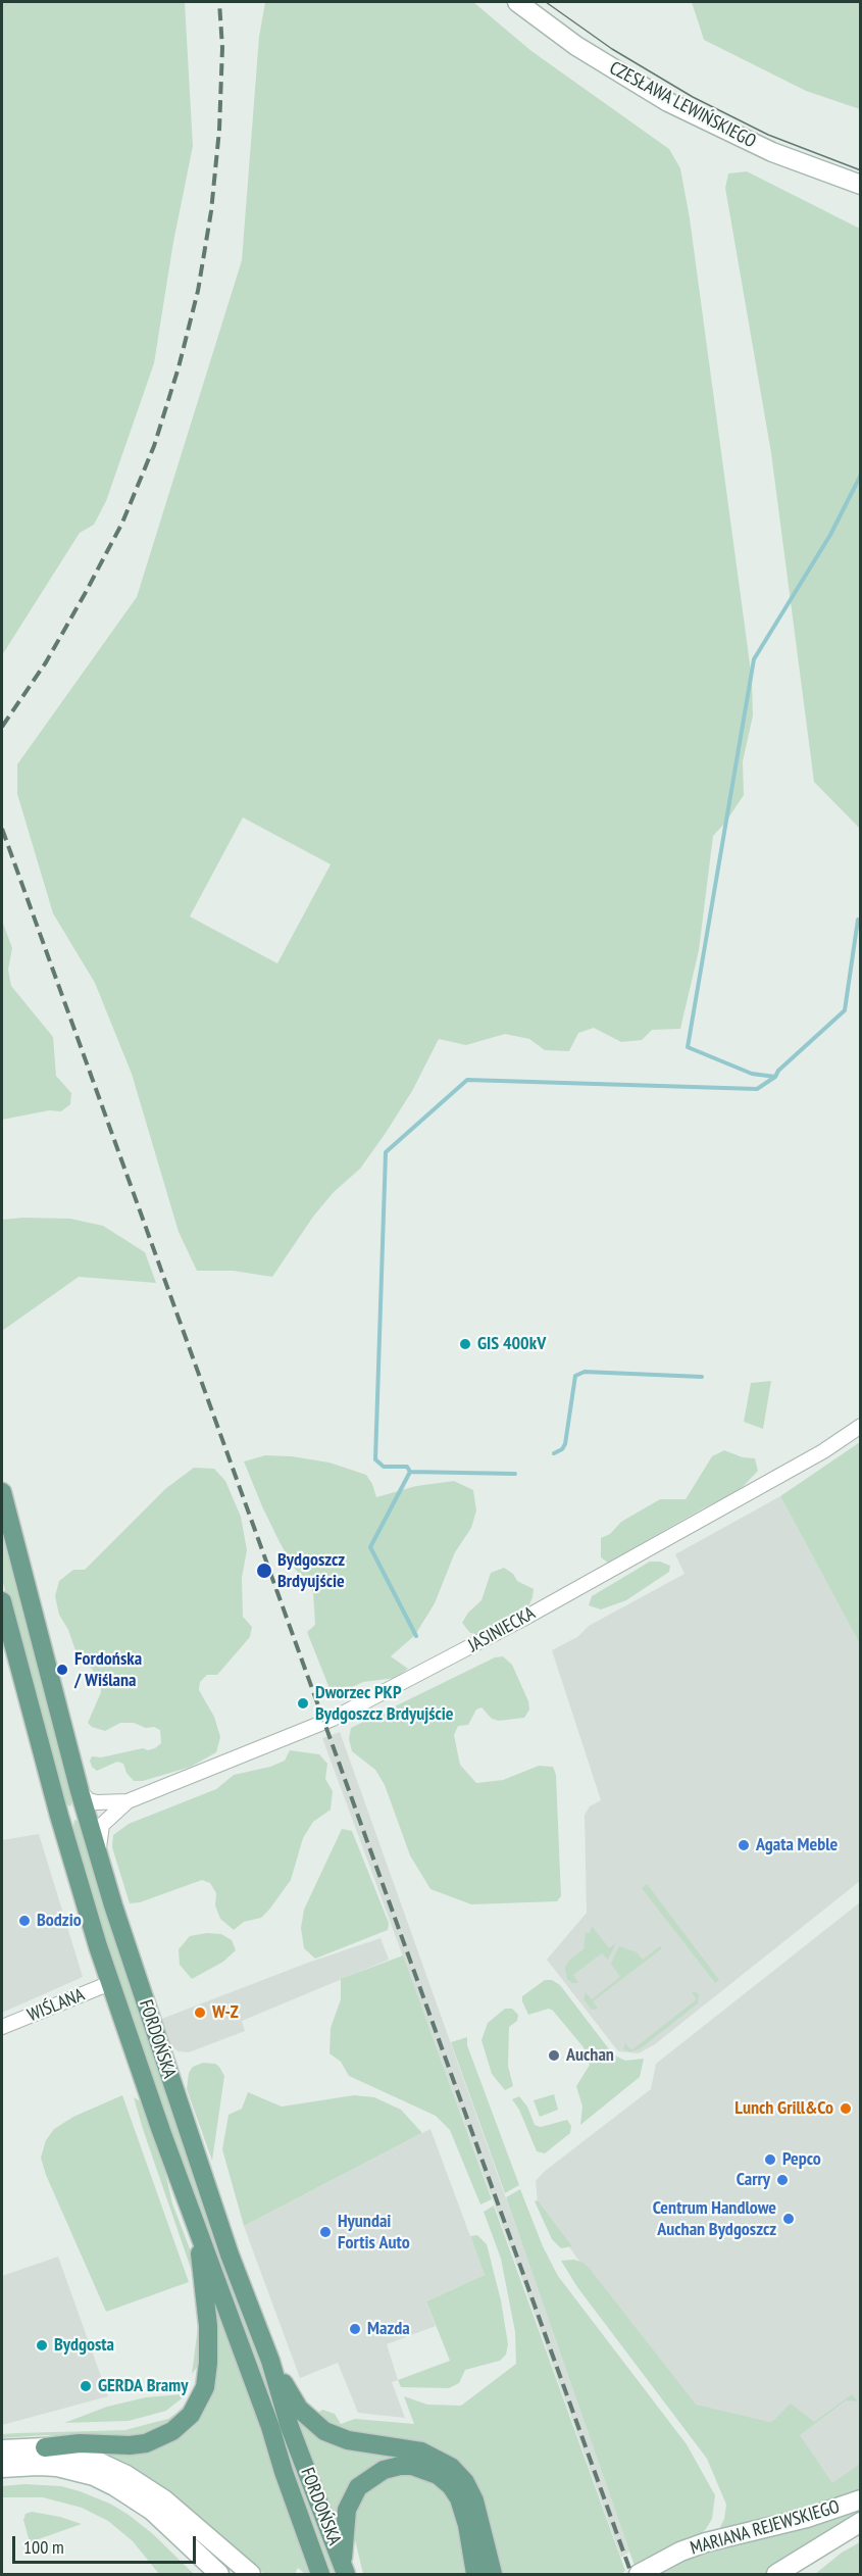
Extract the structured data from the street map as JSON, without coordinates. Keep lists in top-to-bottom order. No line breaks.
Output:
{"streets":{"main road":["FORDOŃSKA"],"street":["CZESŁAWA LEWIŃSKIEGO","JASINIECKA","WIŚLANA","MARIANA REJEWSKIEGO"]},"crossings":[["JASINIECKA","FORDOŃSKA"],["WIŚLANA","FORDOŃSKA"]],"places":["GIS 400kV","Bydgoszcz Brdyujście","Fordońska / Wiślana","Dworzec PKP Bydgoszcz Brdyujście","Agata Meble","Bodzio","W-Z","Auchan","Lunch Grill&Co","Pepco","Carry","Centrum Handlowe Auchan Bydgoszcz","Hyundai Fortis Auto","Mazda","Bydgosta","GERDA Bramy"],"scale_bar":"100 m"}
